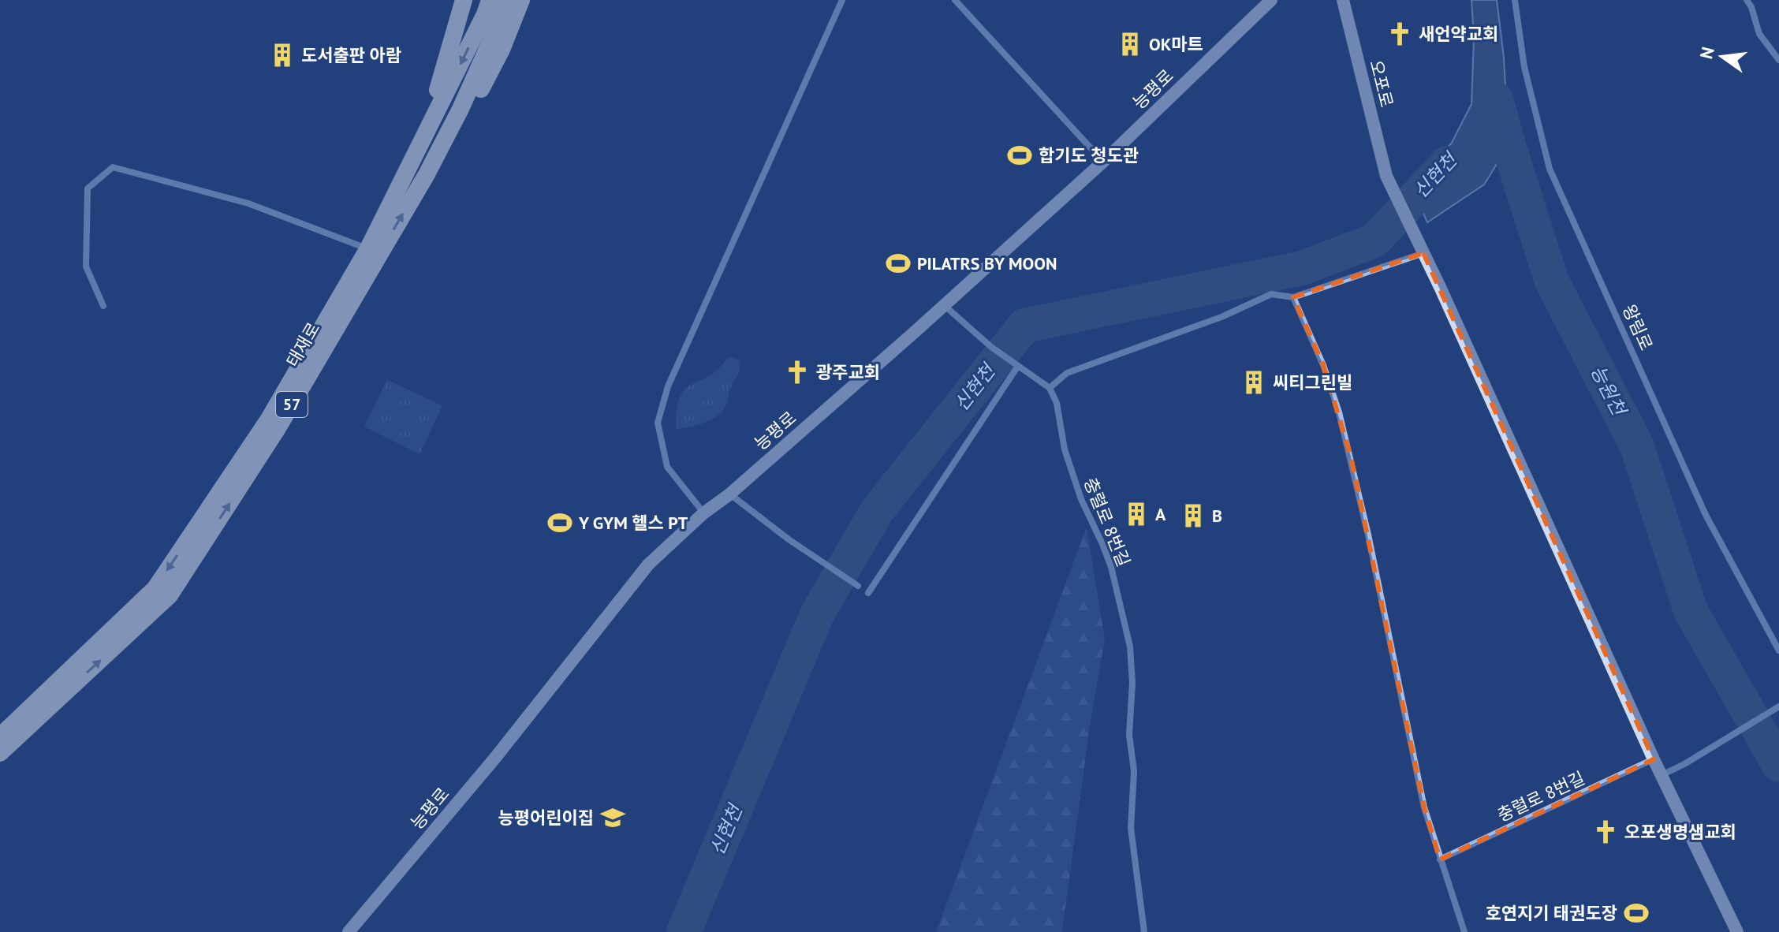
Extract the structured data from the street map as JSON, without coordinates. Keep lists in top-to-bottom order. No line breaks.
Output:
{"streets":{"highway":["태재로","57"],"main road":["오포로","능평로"],"street":["왕림로","충렬로 8번길"]},"crossings":[["오포로","충렬로 8번길"]],"water":["신현천","능원천"],"places":{"church":["새언약교회","광주교회","오포생명샘교회"],"building":["OK마트","도서출판 아람","씨티그린빌","A","B"],"sports":["합기도 청도관","PILATRS BY MOON","Y GYM 헬스 PT","호연지기 태권도장"],"school or university":["능평어린이집"]},"north":"left"}
